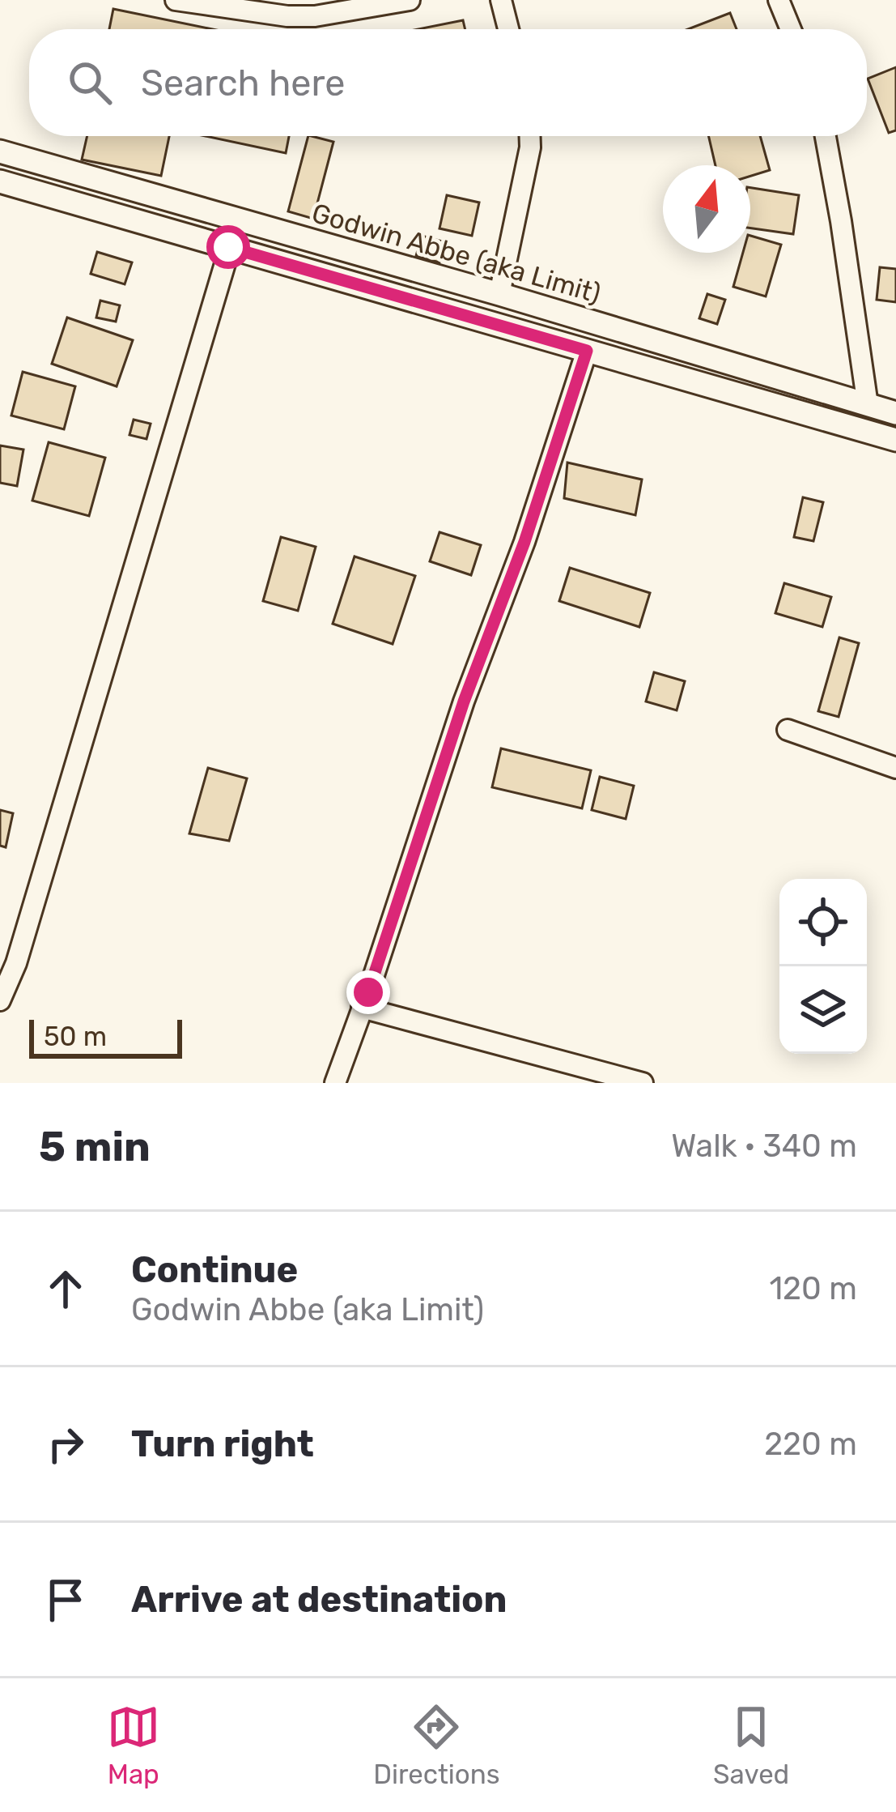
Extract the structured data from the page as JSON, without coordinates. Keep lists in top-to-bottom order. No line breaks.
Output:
{"streets":{"street":["Godwin Abbe (aka Limit)"]},"scale_bar":"50 m","north":"top","page":{"search":"Search here","scale":"50 m","heading":["5 min","Walk · 340 m"],"list":[["Continue","Godwin Abbe (aka Limit)","120 m"],["Turn right","220 m"],"Arrive at destination"],"nav":["Map","Directions","Saved"]}}
